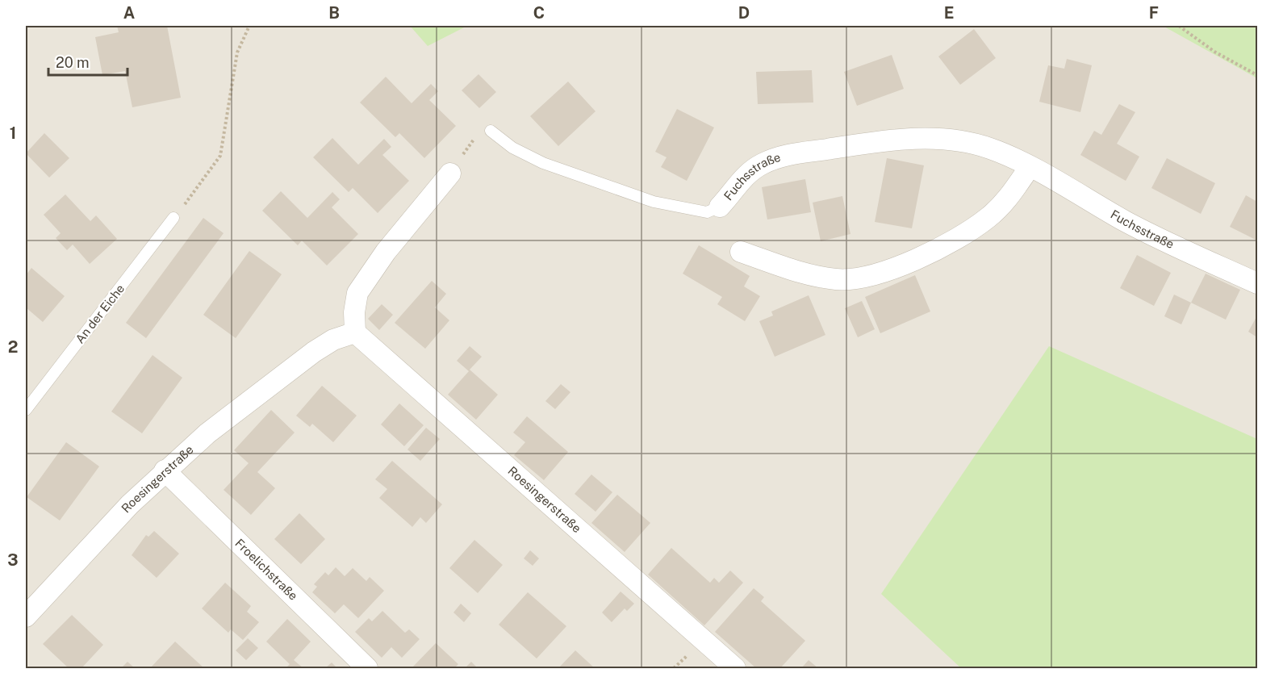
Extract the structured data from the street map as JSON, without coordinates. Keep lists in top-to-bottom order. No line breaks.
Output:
{"streets":{"street":["Fuchsstraße","Roesingerstraße","Froelichstraße"],"lane":["An der Eiche"]},"crossings":[["Roesingerstraße","Froelichstraße"]],"scale_bar":"20 m","grid":{"columns":["A","B","C","D","E","F"],"rows":["1","2","3"]}}
